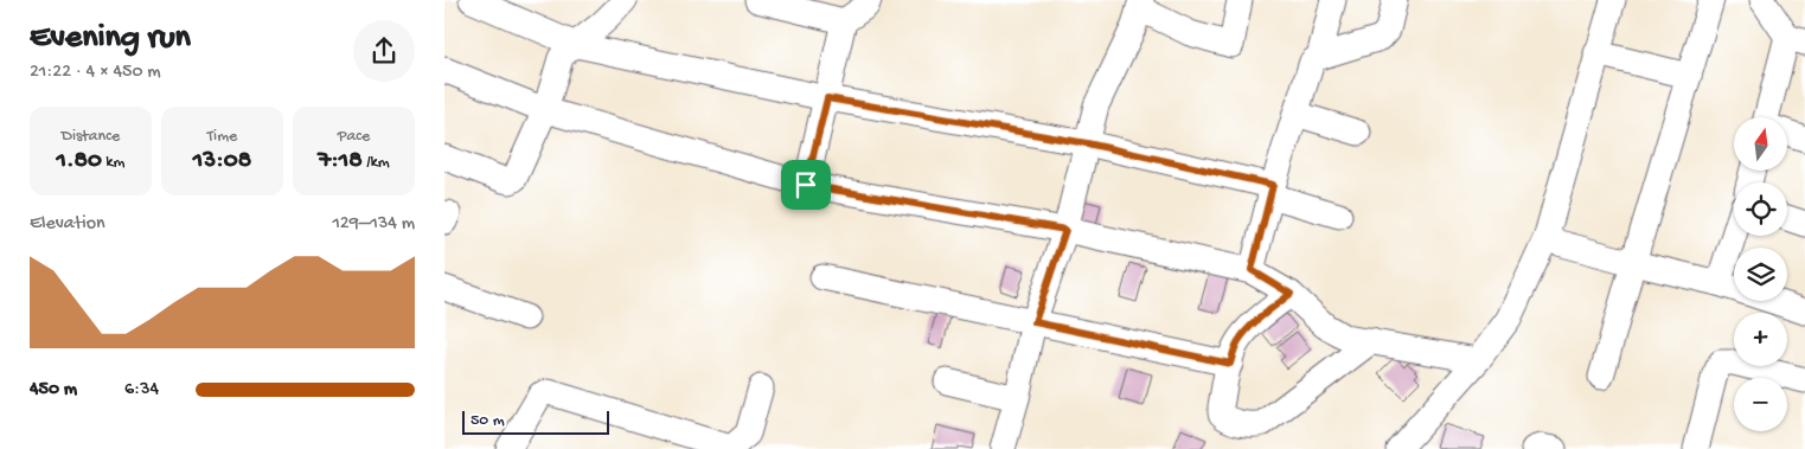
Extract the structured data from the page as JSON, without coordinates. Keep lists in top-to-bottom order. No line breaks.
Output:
{"scale_bar":"50 m","north":"top","page":{"heading":["Evening run","21:22 · 4 × 450 m"],"stats":[["Distance","1.80 km"],["Time","13:08"],["Pace","7:18 /km"]],"map_buttons":["+","−"],"chart":["Elevation","129–134 m"],"list":[{"name":"450 m","note":"6:34"}],"scale":"50 m"}}
